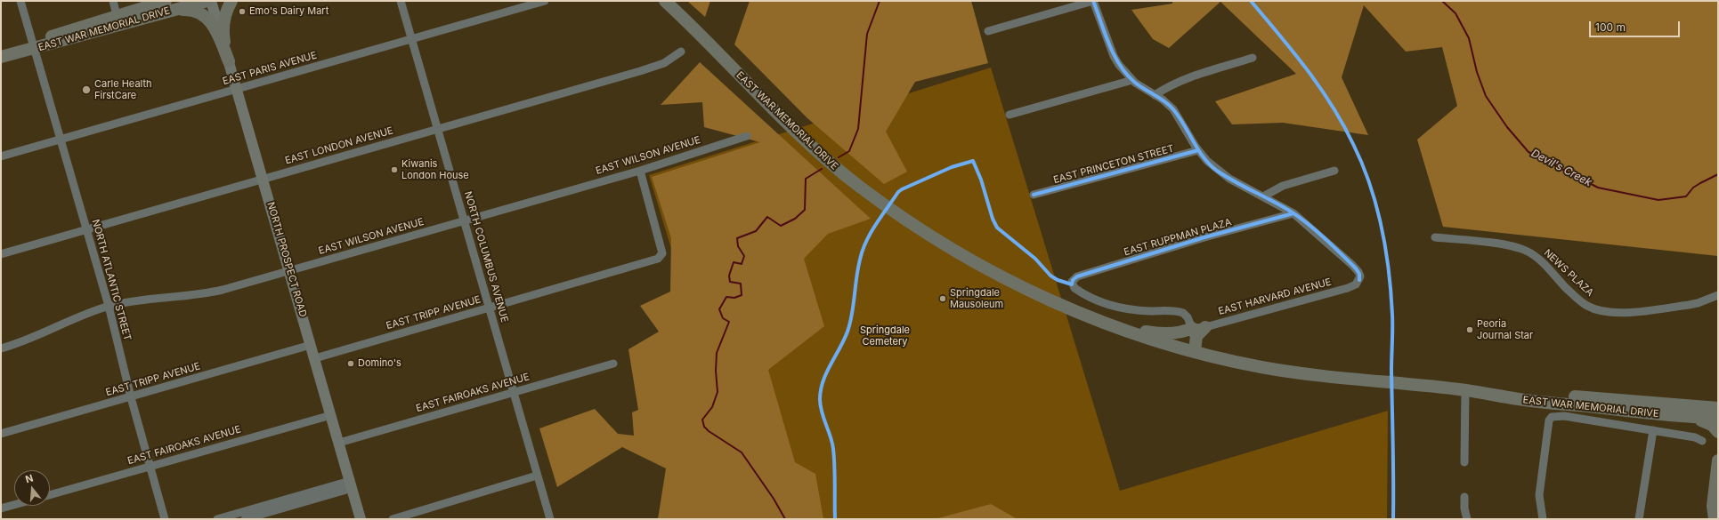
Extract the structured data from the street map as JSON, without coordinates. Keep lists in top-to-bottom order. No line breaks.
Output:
{"streets":{"highway":["EAST WAR MEMORIAL DRIVE"],"main road":["NORTH PROSPECT ROAD"],"street":["EAST PARIS AVENUE","EAST LONDON AVENUE","EAST WILSON AVENUE","EAST PRINCETON STREET","EAST RUPPMAN PLAZA","NORTH COLUMBUS AVENUE","NEWS PLAZA","NORTH ATLANTIC STREET","EAST HARVARD AVENUE","EAST TRIPP AVENUE","EAST FAIROAKS AVENUE"]},"crossings":[["EAST WAR MEMORIAL DRIVE","NORTH ATLANTIC STREET"],["EAST PARIS AVENUE","NORTH COLUMBUS AVENUE"],["EAST PARIS AVENUE","NORTH PROSPECT ROAD"],["EAST PARIS AVENUE","NORTH ATLANTIC STREET"],["EAST LONDON AVENUE","NORTH COLUMBUS AVENUE"],["EAST LONDON AVENUE","NORTH PROSPECT ROAD"],["EAST LONDON AVENUE","NORTH ATLANTIC STREET"],["EAST WILSON AVENUE","NORTH COLUMBUS AVENUE"],["EAST WILSON AVENUE","NORTH PROSPECT ROAD"],["EAST WILSON AVENUE","NORTH ATLANTIC STREET"],["EAST WILSON AVENUE","EAST TRIPP AVENUE"],["EAST RUPPMAN PLAZA","EAST HARVARD AVENUE"],["NORTH COLUMBUS AVENUE","EAST TRIPP AVENUE"],["NORTH COLUMBUS AVENUE","EAST FAIROAKS AVENUE"],["NORTH PROSPECT ROAD","EAST TRIPP AVENUE"],["NORTH PROSPECT ROAD","EAST FAIROAKS AVENUE"],["NORTH ATLANTIC STREET","EAST TRIPP AVENUE"],["NORTH ATLANTIC STREET","EAST FAIROAKS AVENUE"]],"water":["Devil's Creek"],"parks":["Springdale Cemetery"],"places":["Emo's Dairy Mart","Carle Health FirstCare","Kiwanis London House","Springdale Mausoleum","Peoria Journal Star","Domino's"],"scale_bar":"100 m","north":"top"}
